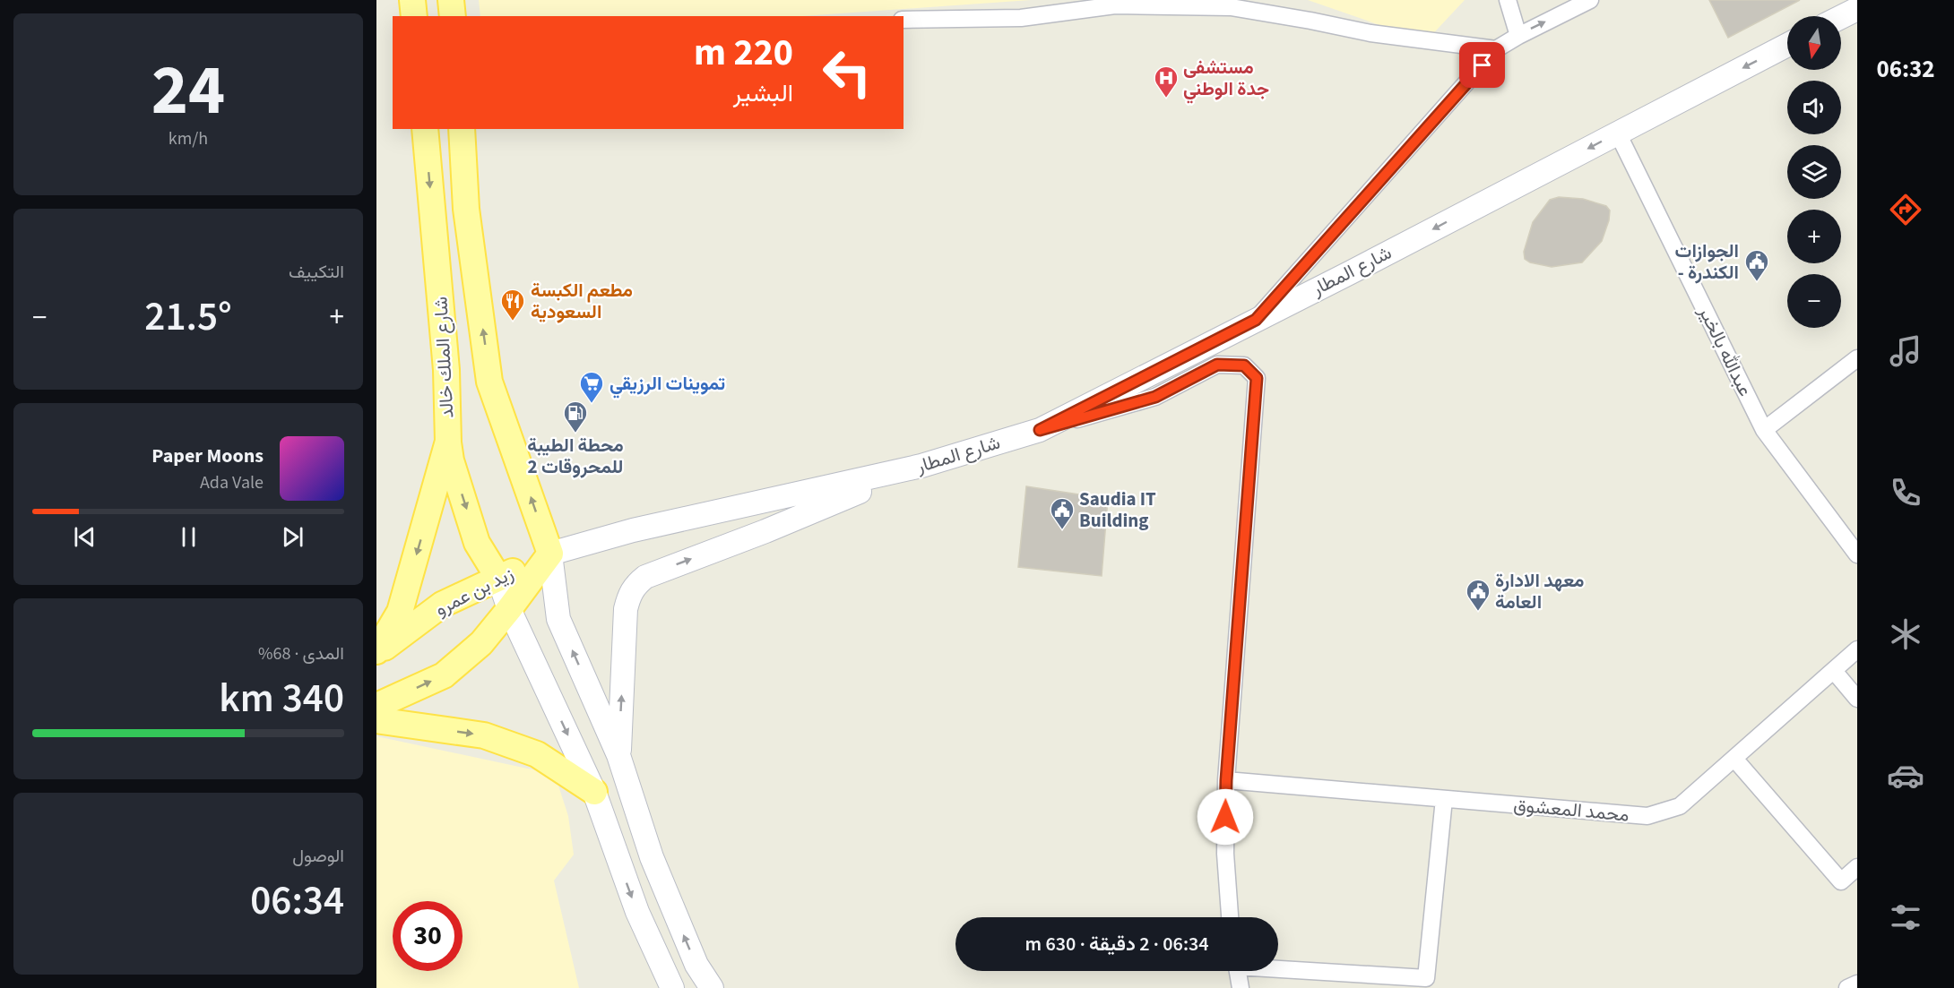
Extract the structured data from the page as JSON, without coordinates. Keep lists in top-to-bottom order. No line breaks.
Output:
{"streets":{"main road":["شارع المطار","شارع الملك خالد","زيد بن عمرو"],"street":["عبدالله بالخير","محمد المعشوق"]},"crossings":[["شارع المطار","عبدالله بالخير"],["شارع المطار","زيد بن عمرو"],["شارع الملك خالد","زيد بن عمرو"]],"one_way":["شارع المطار"],"places":{"hospital":["مستشفى جدة الوطني"],"public building":["الجوازات - الكندرة","Saudia IT Building","معهد الادارة العامة"],"restaurant":["مطعم الكبسة السعودية"],"supermarket":["تموينات الرزيقي"],"fuel station":["محطة الطيبة 2 للمحروقات"]},"north":"bottom","page":{"tabs":"06:32","tile":[["24","km/h"],"التكييف",["المدى · 68%","340 km"],["الوصول","06:34"]],"map_buttons":["+","−"],"turn":["220 m","البشير"],"heat":["−","21.5°","+"],"song":["Paper Moons","Ada Vale"],"limit":"30","trip":"06:34 · 2 دقيقة · 630 m"}}
